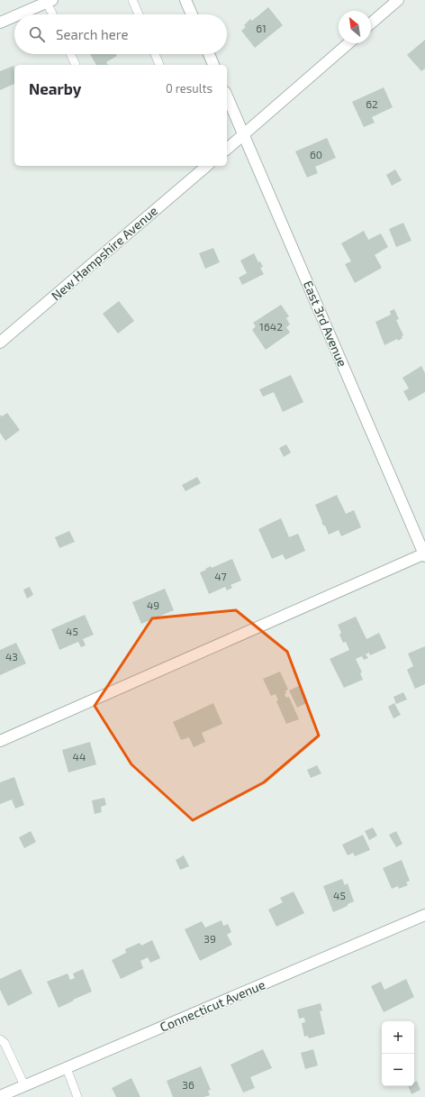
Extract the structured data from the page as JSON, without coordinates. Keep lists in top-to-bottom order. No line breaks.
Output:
{"streets":{"street":["New Hampshire Avenue","East 3rd Avenue","Connecticut Avenue"]},"house_numbers":["61","62","60","1642","47","49","45","43","44","45","39","36"],"north":"top left","page":{"search":"Search here","heading":["Nearby","0 results"],"map_buttons":["+","−"]}}
